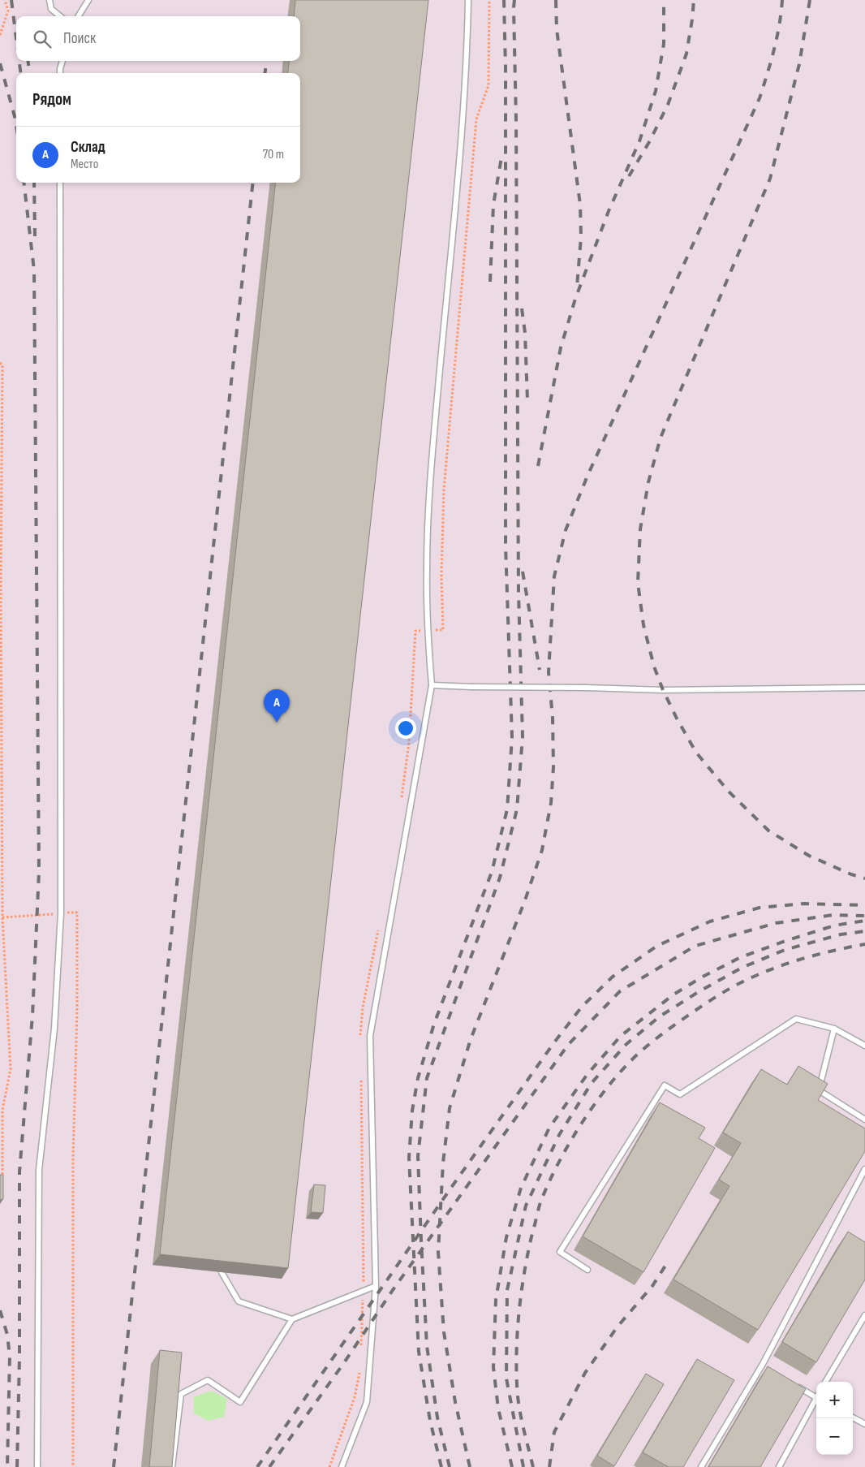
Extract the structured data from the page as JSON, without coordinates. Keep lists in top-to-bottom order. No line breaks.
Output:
{"page":{"search":"Поиск","heading":"Рядом","list":[{"mark":"A","name":"Склад","note":"Место","value":"70 m"}],"pins":"A","map_buttons":["+","−"]}}
